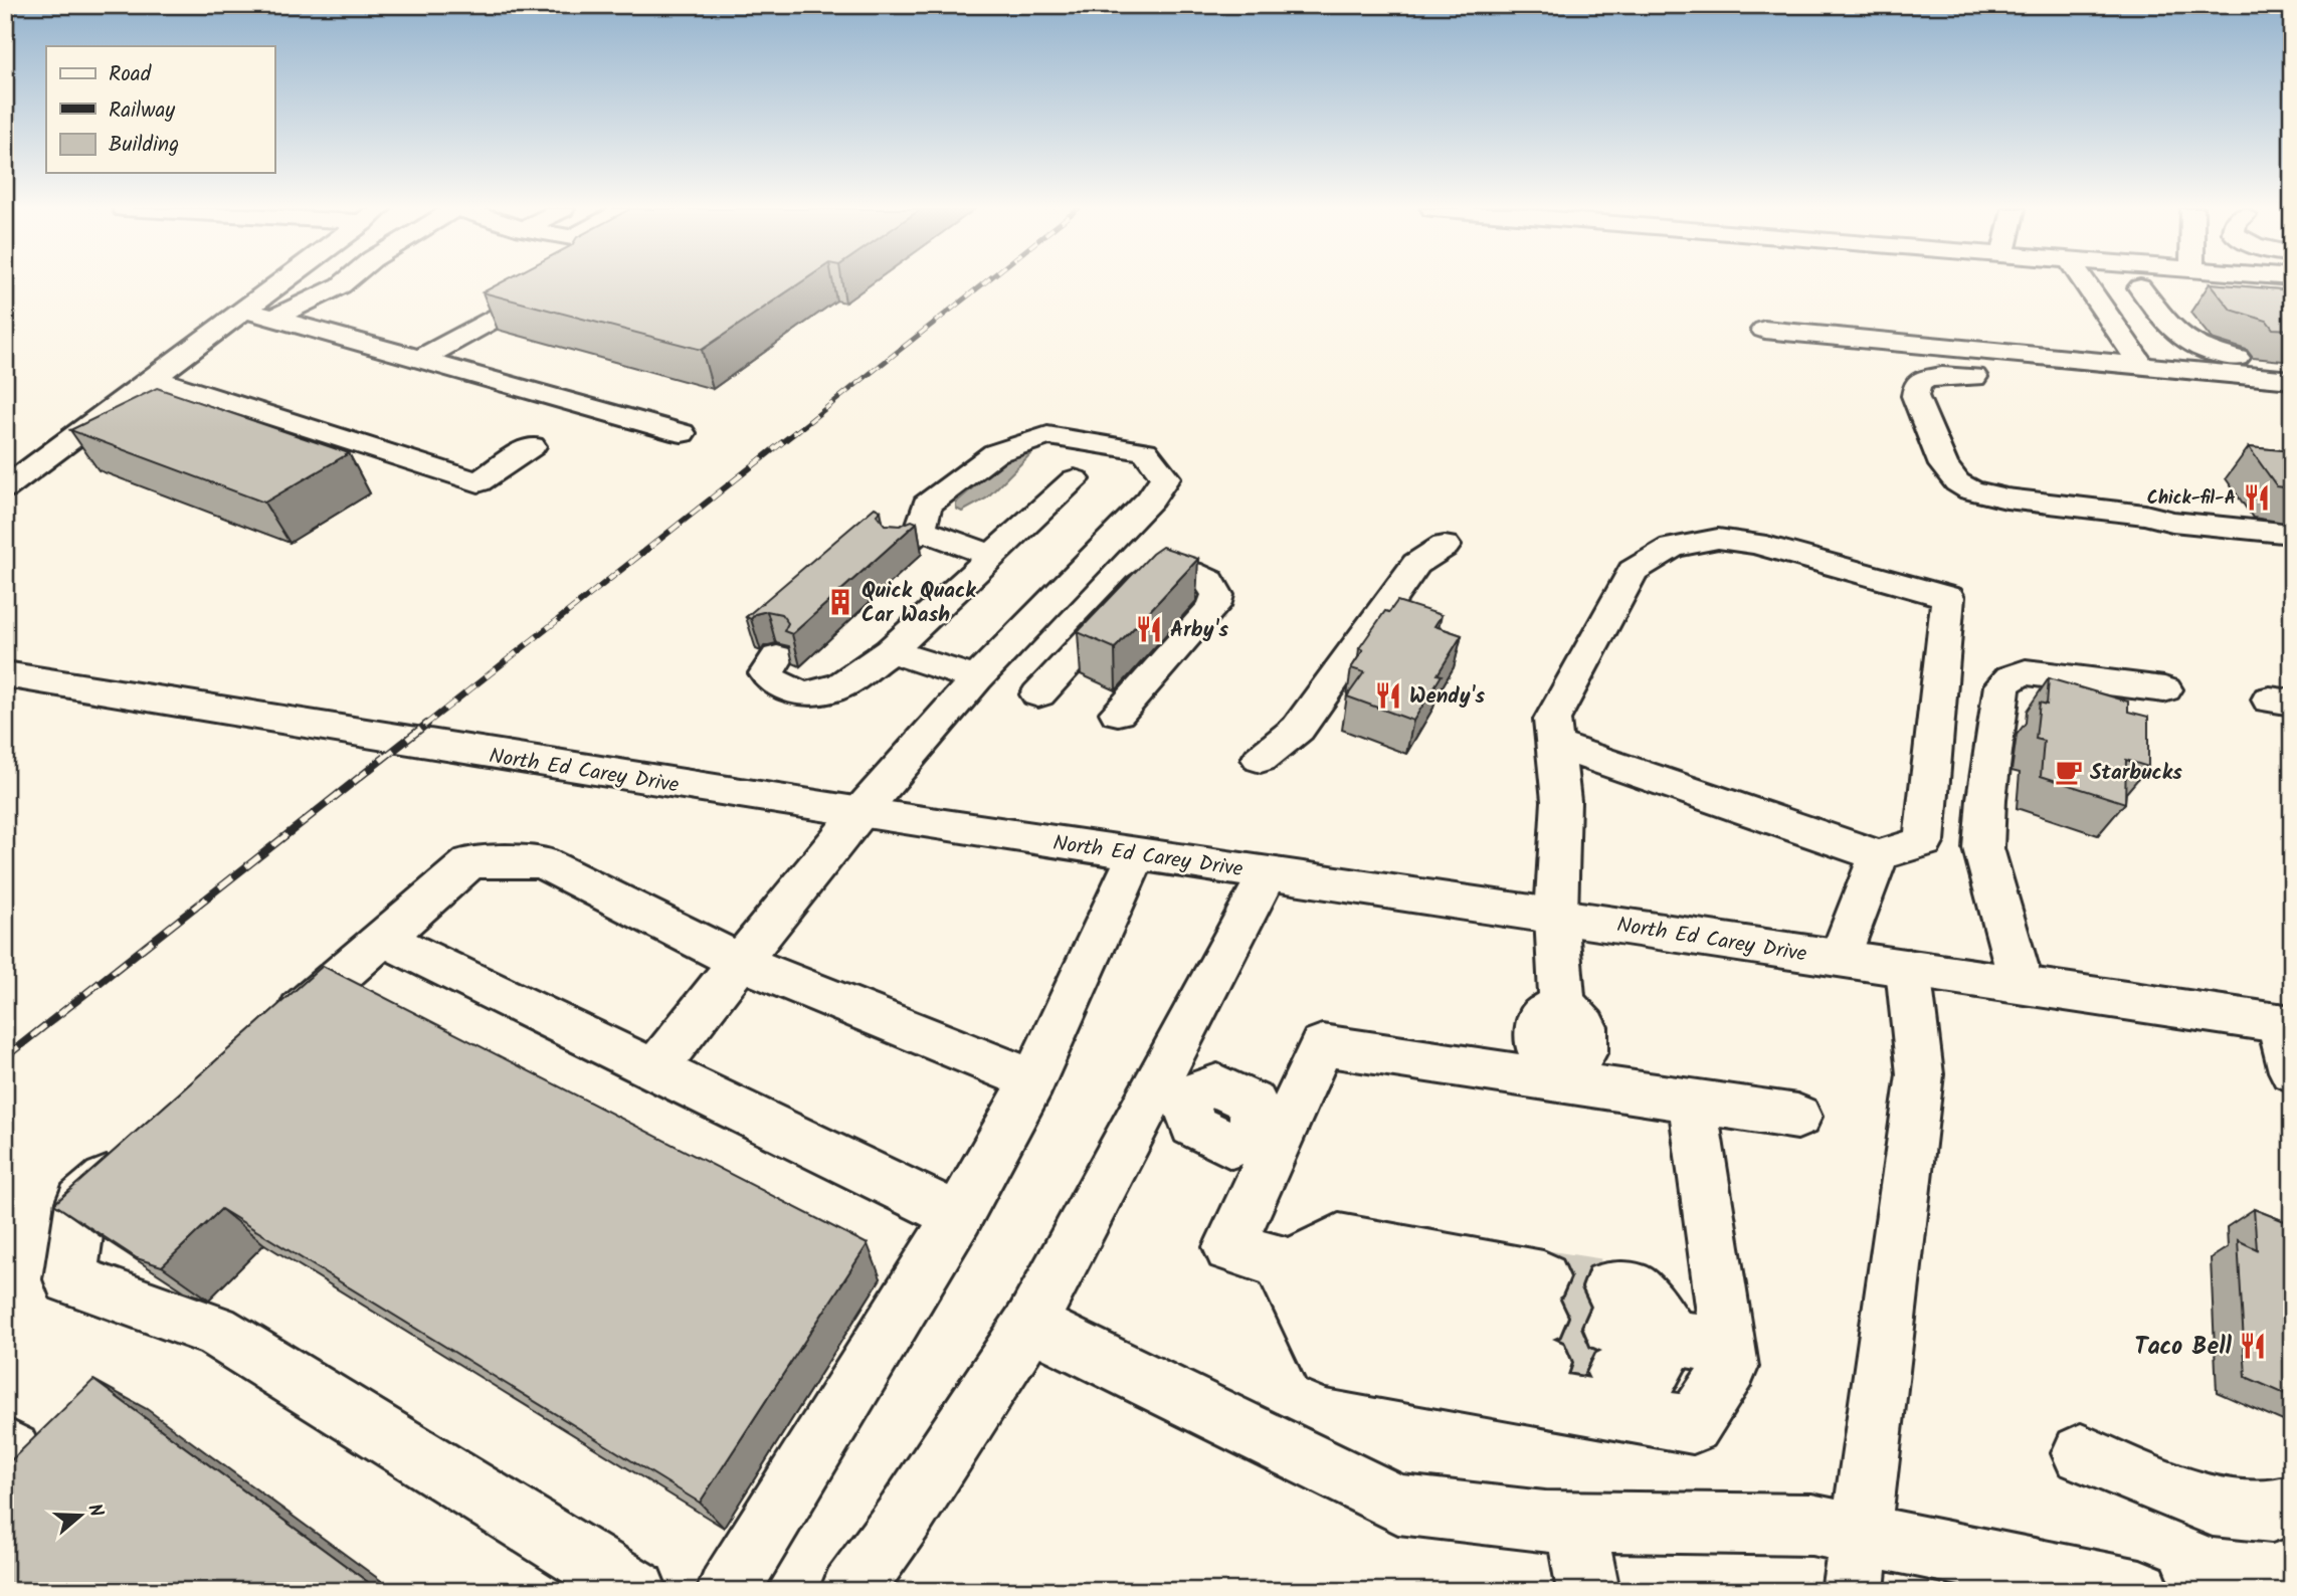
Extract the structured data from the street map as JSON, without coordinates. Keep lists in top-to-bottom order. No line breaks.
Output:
{"streets":{"street":["North Ed Carey Drive"]},"places":{"restaurant":["Chick-fil-A","Arby's","Wendy's","Taco Bell"],"building":["Quick Quack Car Wash"],"cafe":["Starbucks"]},"legend":["Road","Railway","Building"],"north":"right"}
